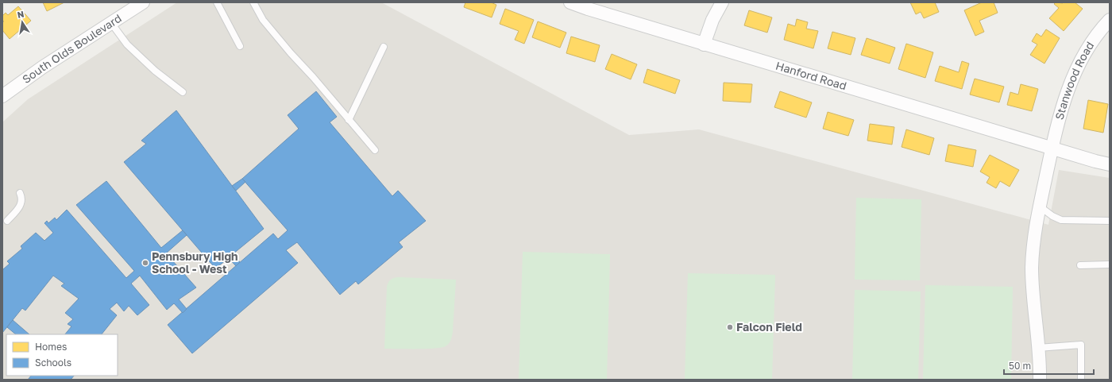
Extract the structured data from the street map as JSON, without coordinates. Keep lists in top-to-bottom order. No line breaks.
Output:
{"streets":{"street":["South Olds Boulevard","Hanford Road","Stanwood Road"]},"crossings":[["Hanford Road","Stanwood Road"]],"places":["Pennsbury High School - West","Falcon Field"],"legend":["Homes","Schools"],"scale_bar":"50 m","north":"top"}
